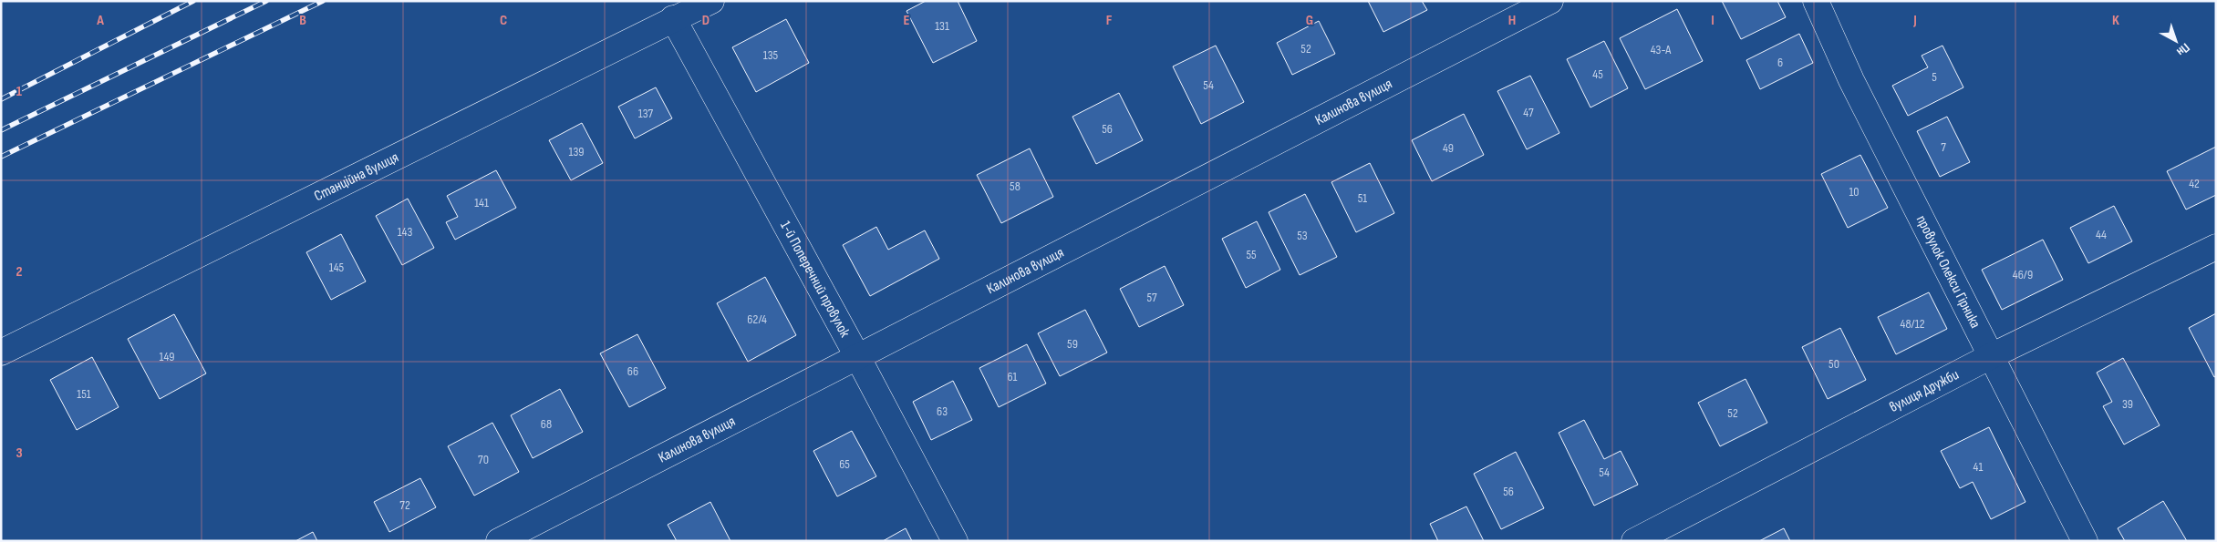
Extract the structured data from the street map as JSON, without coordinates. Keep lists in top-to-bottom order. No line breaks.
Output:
{"streets":{"street":["Калинова вулиця","Станційна вулиця","провулок Олекси Гірника","1-й Поперечний провулок","вулиця Дружби"]},"crossings":[["Калинова вулиця","1-й Поперечний провулок"],["Станційна вулиця","1-й Поперечний провулок"],["провулок Олекси Гірника","вулиця Дружби"]],"house_numbers":["131","52","43-А","135","6","45","5","54","47","137","56","7","49","139","42","58","10","51","141","143","44","53","55","145","46/9","57","62/4","48/12","59","149","50","66","61","151","39","63","52","68","70","65","41","54","56","72"],"north":"bottom right","grid":{"columns":["A","B","C","D","E","F","G","H","I","J","K"],"rows":["1","2","3"]}}
